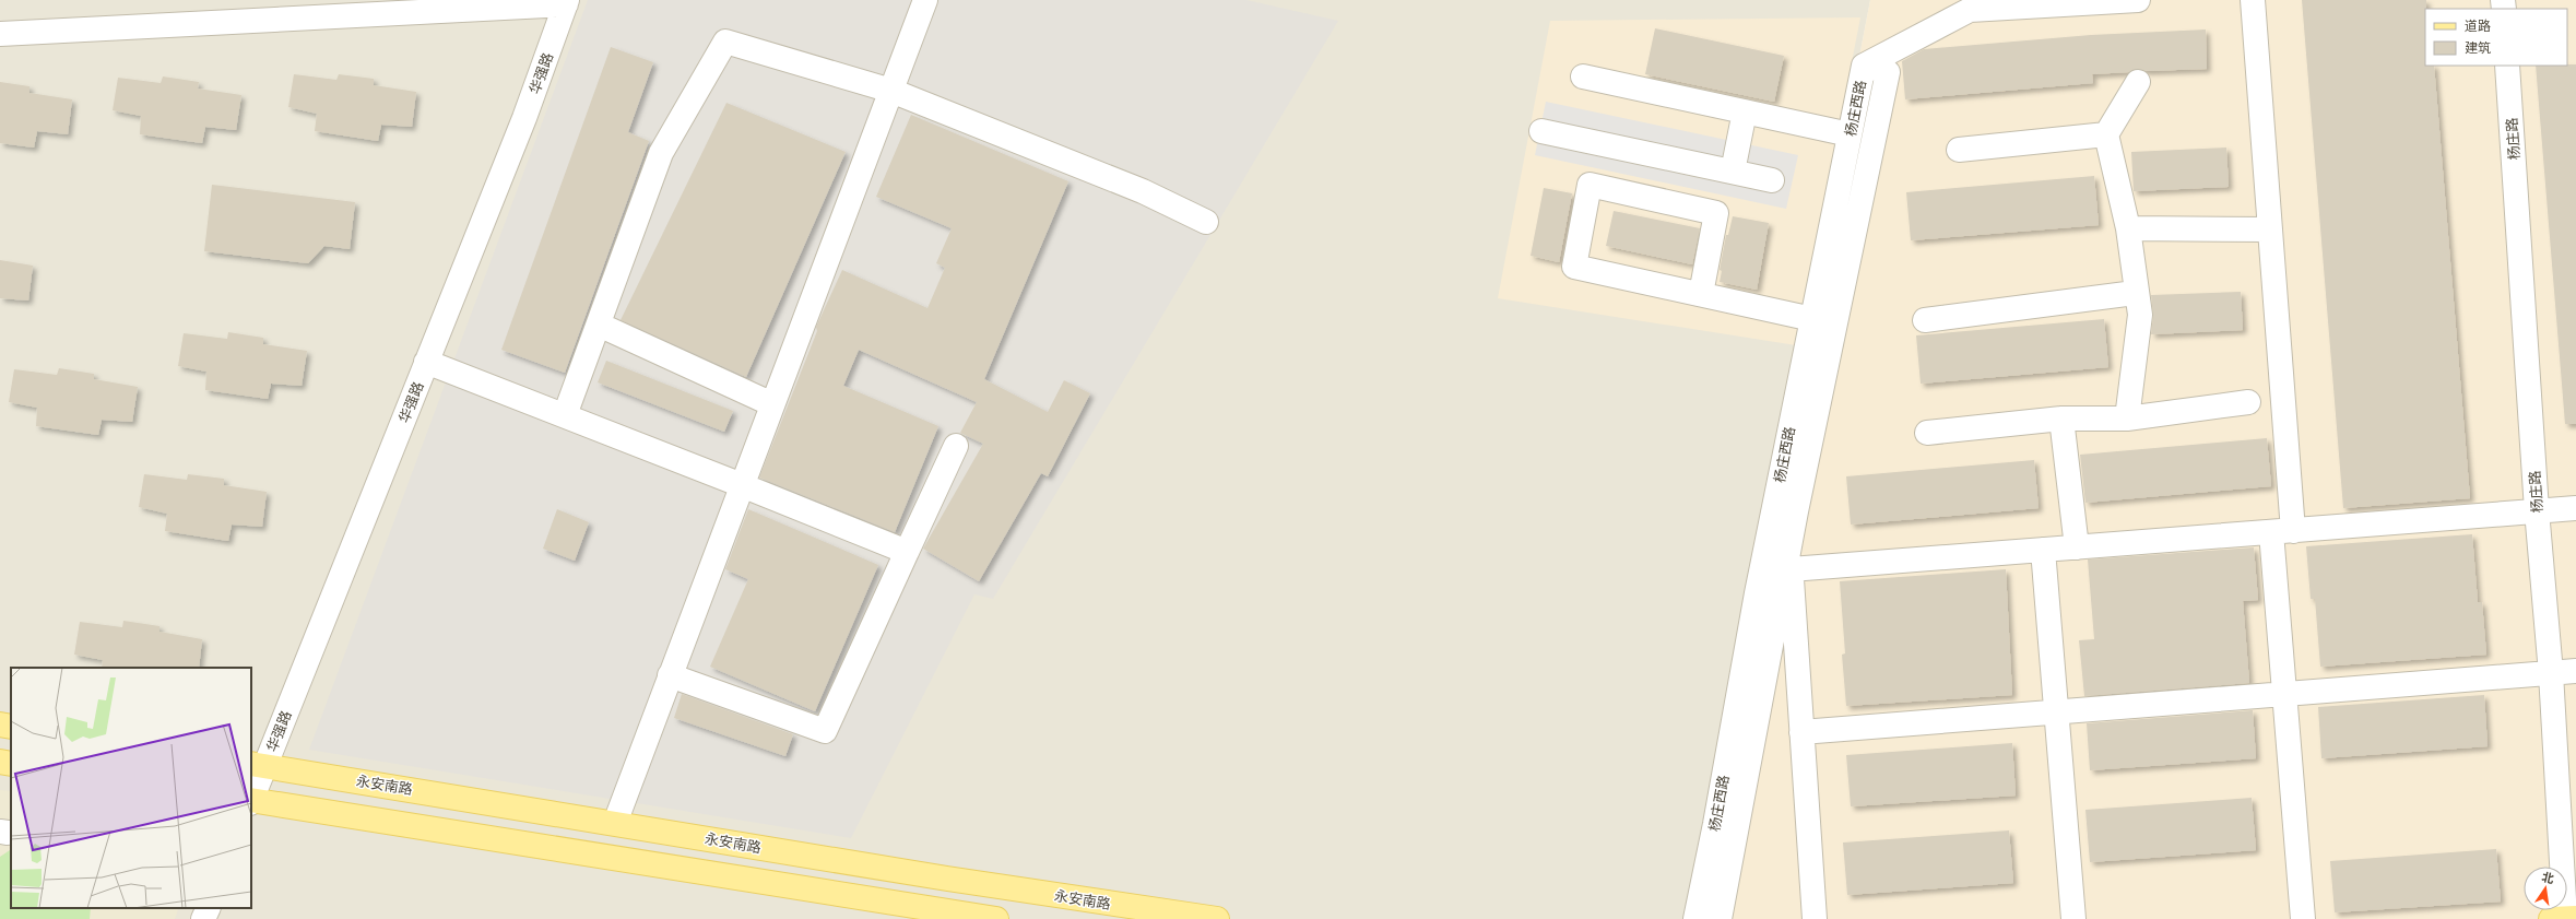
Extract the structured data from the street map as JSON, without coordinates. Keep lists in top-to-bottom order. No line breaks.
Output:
{"streets":{"main road":["永安南路"],"street":["华强路","杨庄西路","杨庄路"]},"crossings":[["华强路","永安南路"]],"legend":["道路","建筑"],"north":"top"}
